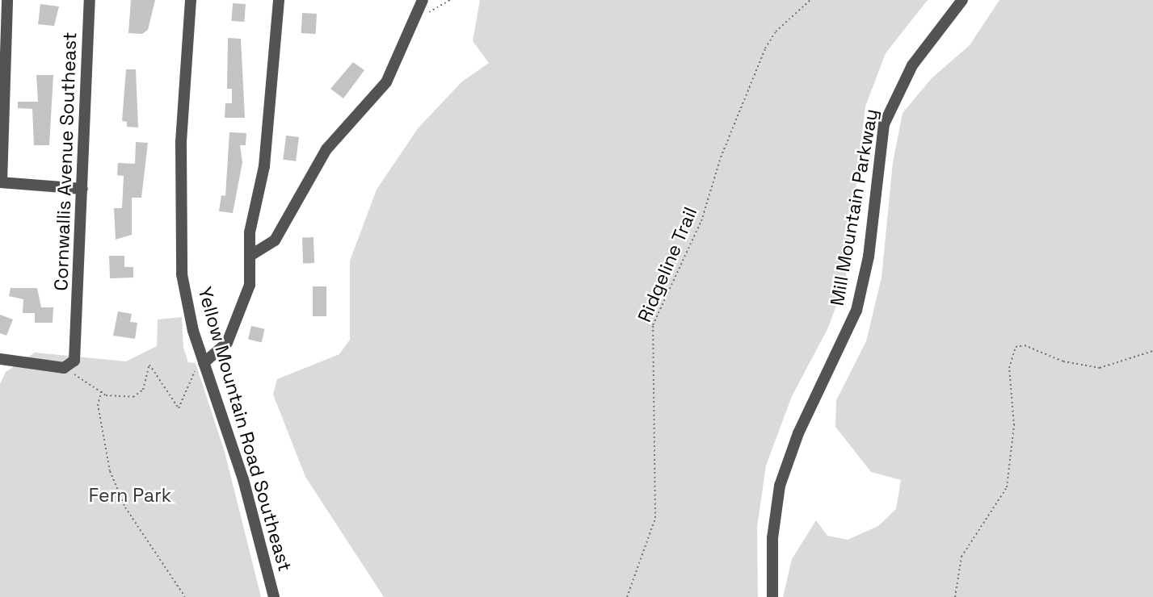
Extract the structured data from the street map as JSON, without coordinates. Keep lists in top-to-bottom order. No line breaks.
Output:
{"streets":{"street":["Cornwallis Avenue Southeast","Mill Mountain Parkway","Yellow Mountain Road Southeast"],"path":["Ridgeline Trail"]},"parks":["Fern Park"]}
